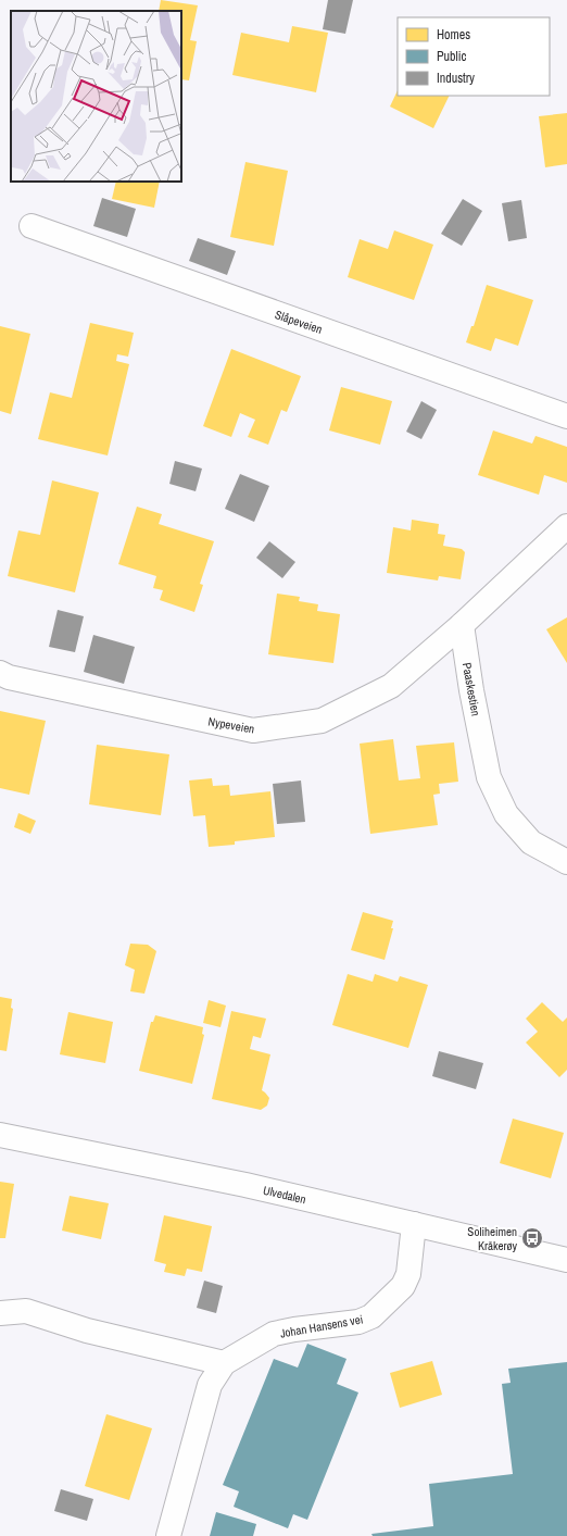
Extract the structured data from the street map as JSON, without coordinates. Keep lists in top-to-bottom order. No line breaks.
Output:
{"streets":{"street":["Slåpeveien","Paaskestien","Nypeveien","Ulvedalen","Johan Hansens vei"]},"crossings":[["Paaskestien","Nypeveien"],["Ulvedalen","Johan Hansens vei"]],"places":{"bus stop":["Soliheimen Kråkerøy"]},"legend":["Homes","Public","Industry"]}
